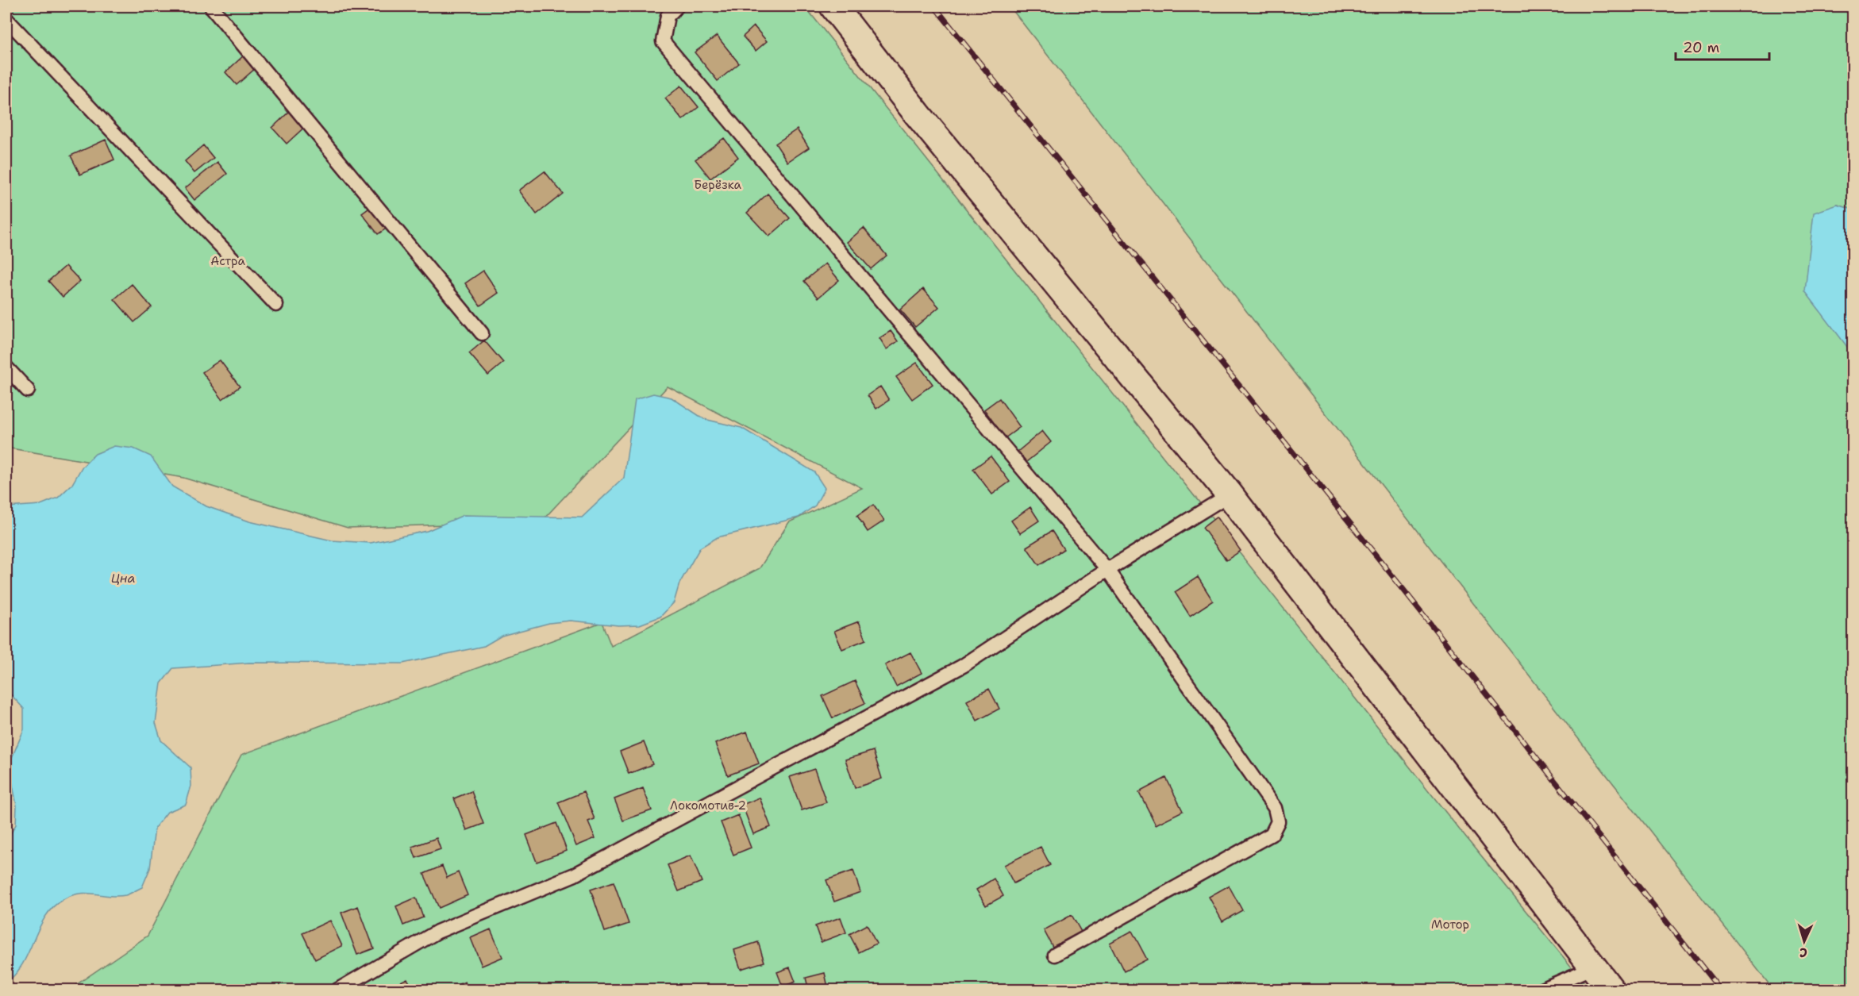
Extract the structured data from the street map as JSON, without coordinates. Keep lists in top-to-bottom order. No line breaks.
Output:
{"water":["Цна"],"parks":["Берёзка","Астра","Локомотив-2","Мотор"],"scale_bar":"20 m","north":"bottom"}
